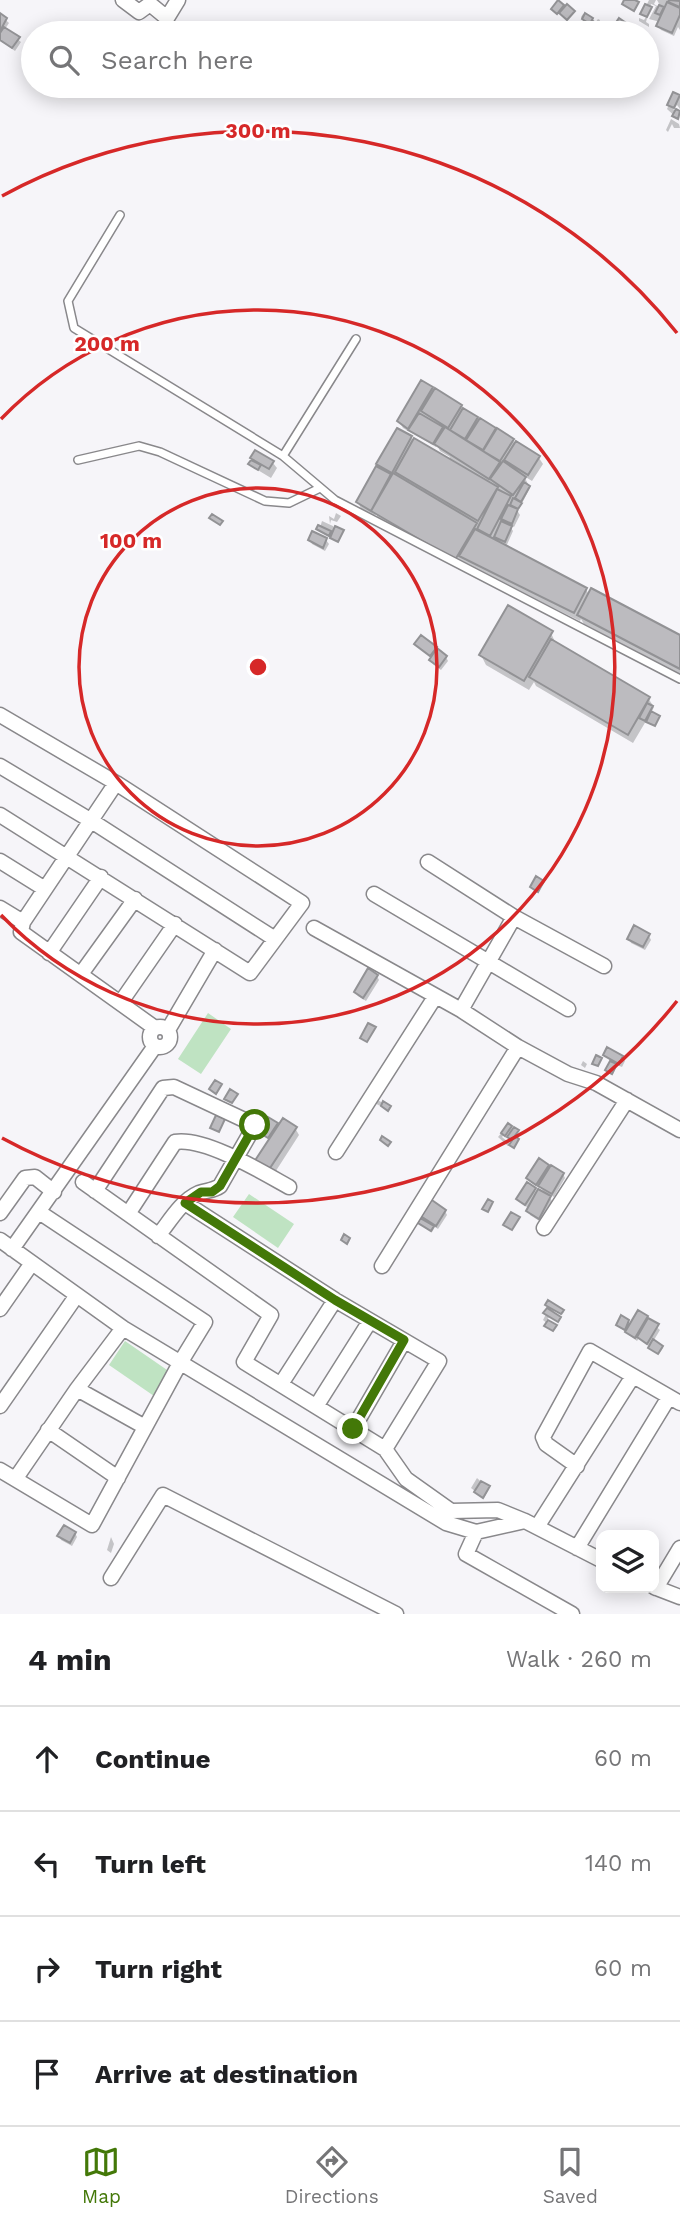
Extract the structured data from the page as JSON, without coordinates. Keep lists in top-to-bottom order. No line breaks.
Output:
{"page":{"search":"Search here","heading":["4 min","Walk · 260 m"],"list":[["Continue","60 m"],["Turn left","140 m"],["Turn right","60 m"],"Arrive at destination"],"nav":["Map","Directions","Saved"]},"rings":["300 m","200 m","100 m"]}
